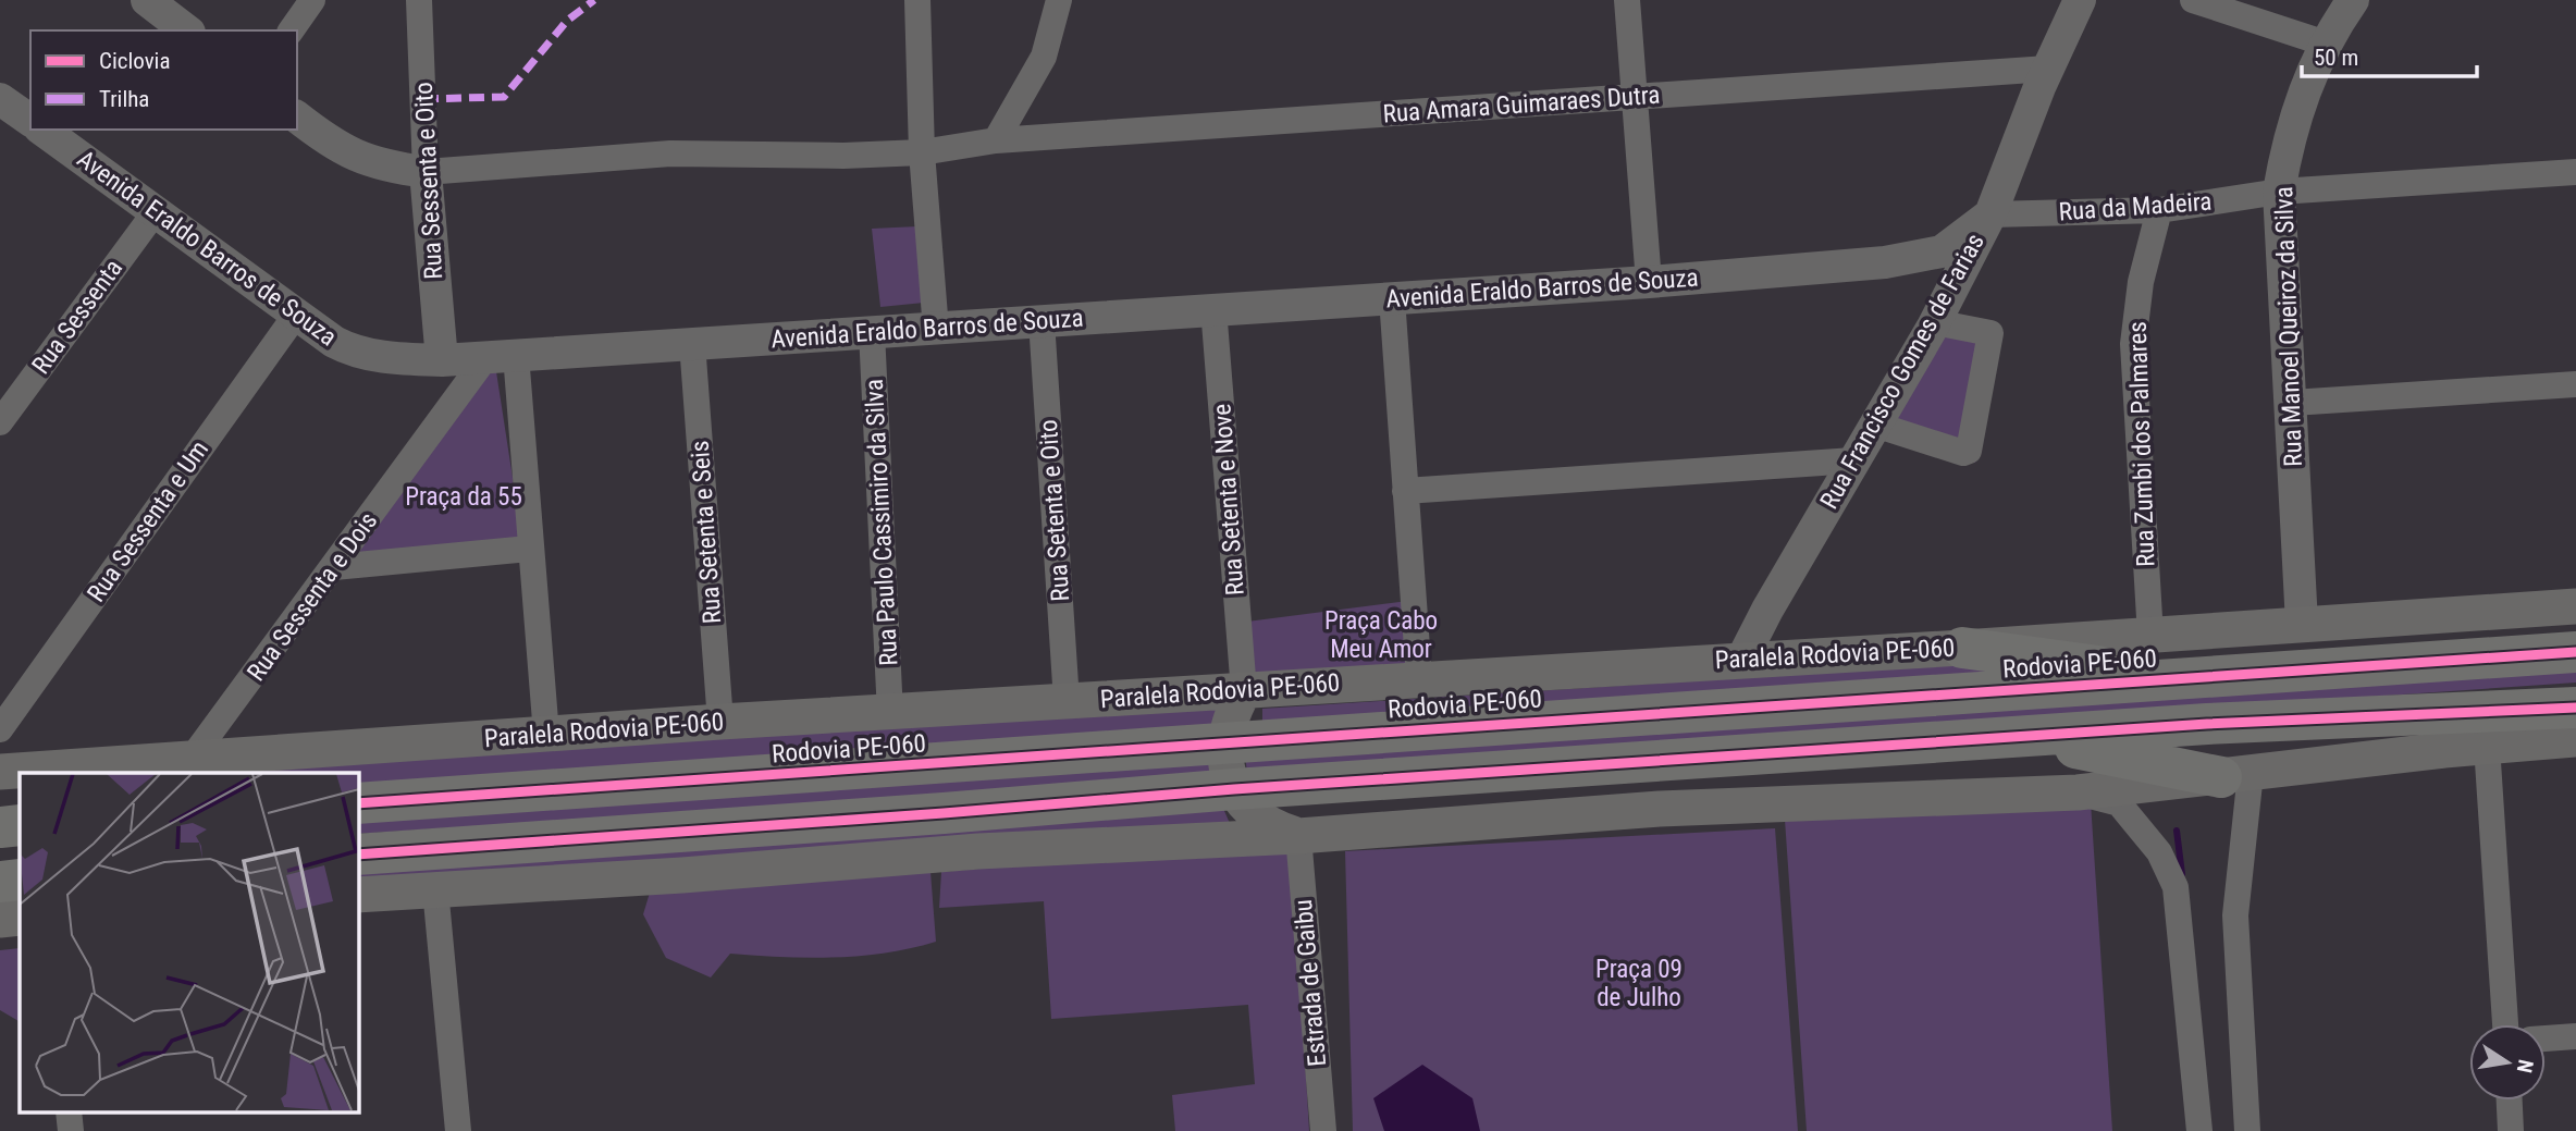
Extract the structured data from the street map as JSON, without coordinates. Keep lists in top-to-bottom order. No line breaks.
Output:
{"streets":{"highway":["Rodovia PE-060"],"main road":["Paralela Rodovia PE-060"],"street":["Rua Amara Guimaraes Dutra","Rua Sessenta e Oito","Rua da Madeira","Avenida Eraldo Barros de Souza","Rua Sessenta","Rua Manoel Queiroz da Silva","Rua Francisco Gomes de Farias","Rua Zumbi dos Palmares","Rua Setenta e Nove","Rua Setenta e Oito","Rua Sessenta e Um","Rua Paulo Cassimiro da Silva","Rua Setenta e Seis","Rua Sessenta e Dois","Estrada de Gaibu"]},"crossings":[["Rua Amara Guimaraes Dutra","Rua Francisco Gomes de Farias"],["Rua Sessenta e Oito","Avenida Eraldo Barros de Souza"],["Rua da Madeira","Avenida Eraldo Barros de Souza"],["Rua da Madeira","Rua Manoel Queiroz da Silva"],["Rua da Madeira","Rua Francisco Gomes de Farias"],["Rua da Madeira","Rua Zumbi dos Palmares"],["Avenida Eraldo Barros de Souza","Rua Sessenta"],["Avenida Eraldo Barros de Souza","Rua Francisco Gomes de Farias"],["Avenida Eraldo Barros de Souza","Rua Setenta e Nove"],["Avenida Eraldo Barros de Souza","Rua Setenta e Oito"],["Avenida Eraldo Barros de Souza","Rua Sessenta e Um"],["Avenida Eraldo Barros de Souza","Rua Paulo Cassimiro da Silva"],["Avenida Eraldo Barros de Souza","Rua Setenta e Seis"],["Avenida Eraldo Barros de Souza","Rua Sessenta e Dois"],["Rua Manoel Queiroz da Silva","Paralela Rodovia PE-060"],["Rua Francisco Gomes de Farias","Paralela Rodovia PE-060"],["Rua Zumbi dos Palmares","Paralela Rodovia PE-060"],["Rua Setenta e Nove","Paralela Rodovia PE-060"],["Rua Setenta e Oito","Paralela Rodovia PE-060"],["Rua Paulo Cassimiro da Silva","Paralela Rodovia PE-060"],["Rua Setenta e Seis","Paralela Rodovia PE-060"],["Rua Sessenta e Dois","Paralela Rodovia PE-060"]],"parks":["Praça da 55","Praça Cabo Meu Amor","Praça 09 de Julho"],"legend":["Ciclovia","Trilha"],"scale_bar":"50 m","north":"right"}
